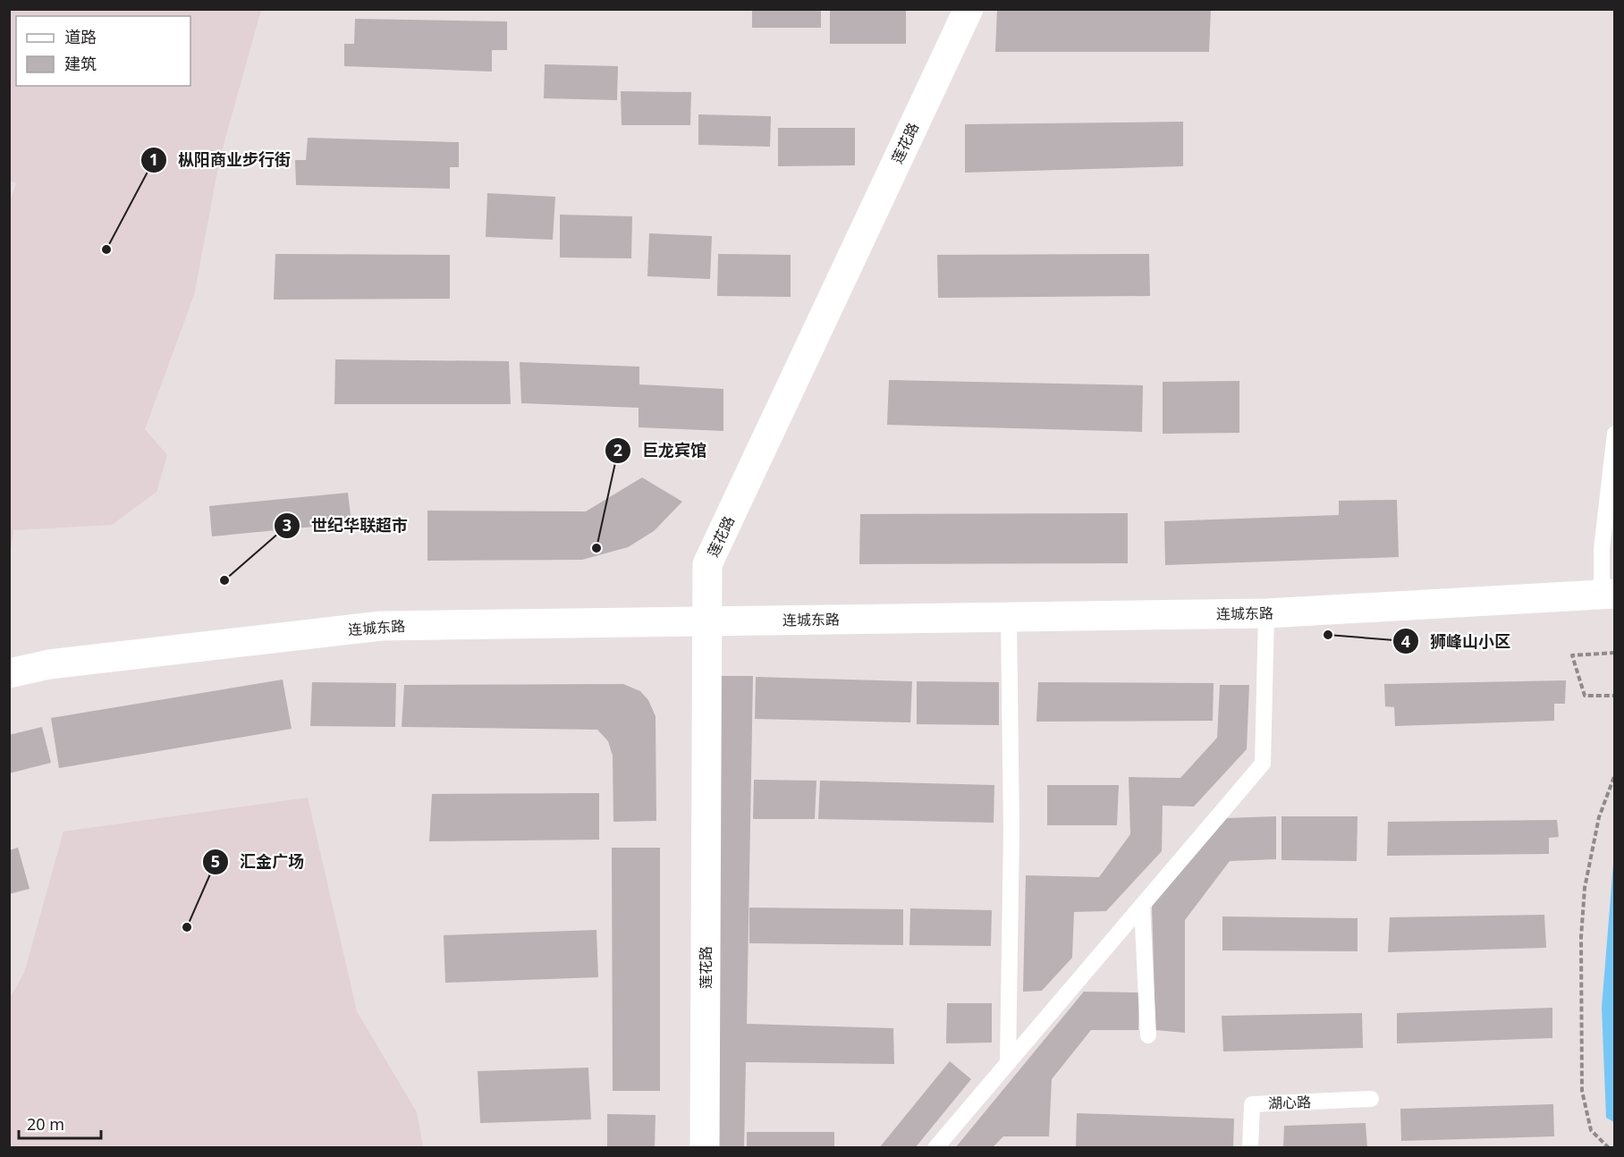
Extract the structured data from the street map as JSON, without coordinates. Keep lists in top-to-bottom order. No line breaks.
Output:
{"streets":{"main road":["莲花路","连城东路"],"lane":["湖心路"]},"crossings":[["莲花路","连城东路"]],"places":["枞阳商业步行街","巨龙宾馆","世纪华联超市","狮峰山小区","汇金广场"],"legend":["道路","建筑"],"scale_bar":"20 m"}
